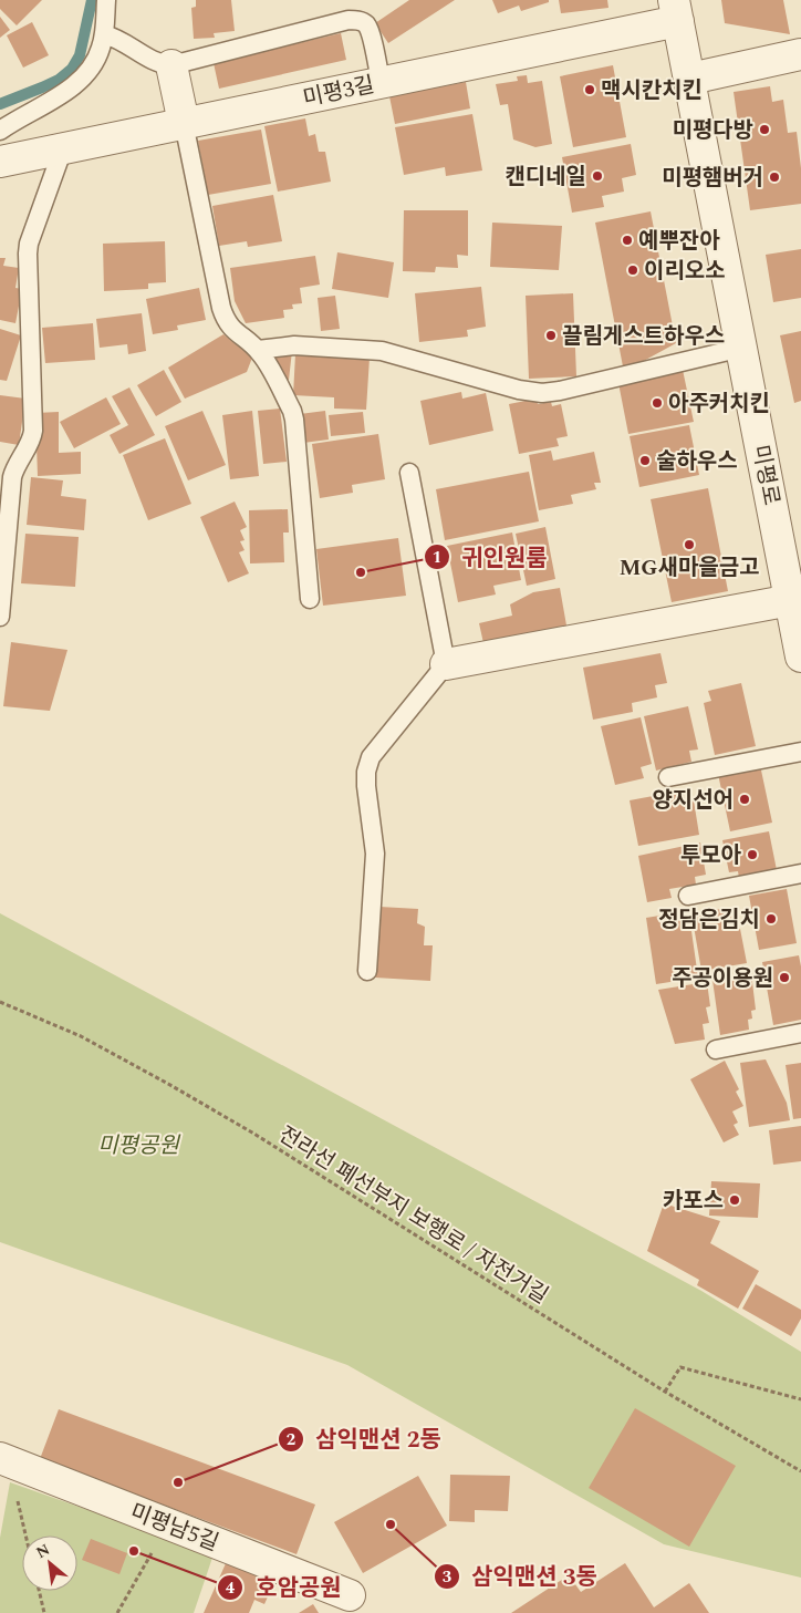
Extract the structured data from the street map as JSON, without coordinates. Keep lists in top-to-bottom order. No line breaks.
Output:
{"streets":{"street":["미평3길","미평로","미평남5길"],"path":["전라선 폐선부지 보행로 / 자전거길"]},"crossings":[["미평3길","미평로"]],"parks":["미평공원"],"places":["맥시칸치킨","미평다방","캔디네일","미평햄버거","예뿌잔아","이리오소","끌림게스트하우스","아주커치킨","술하우스","MG새마을금고","귀인원룸","양지선어","투모아","정담은김치","주공이용원","카포스","삼익맨션 2동","삼익맨션 3동","호암공원"],"north":"top left"}
